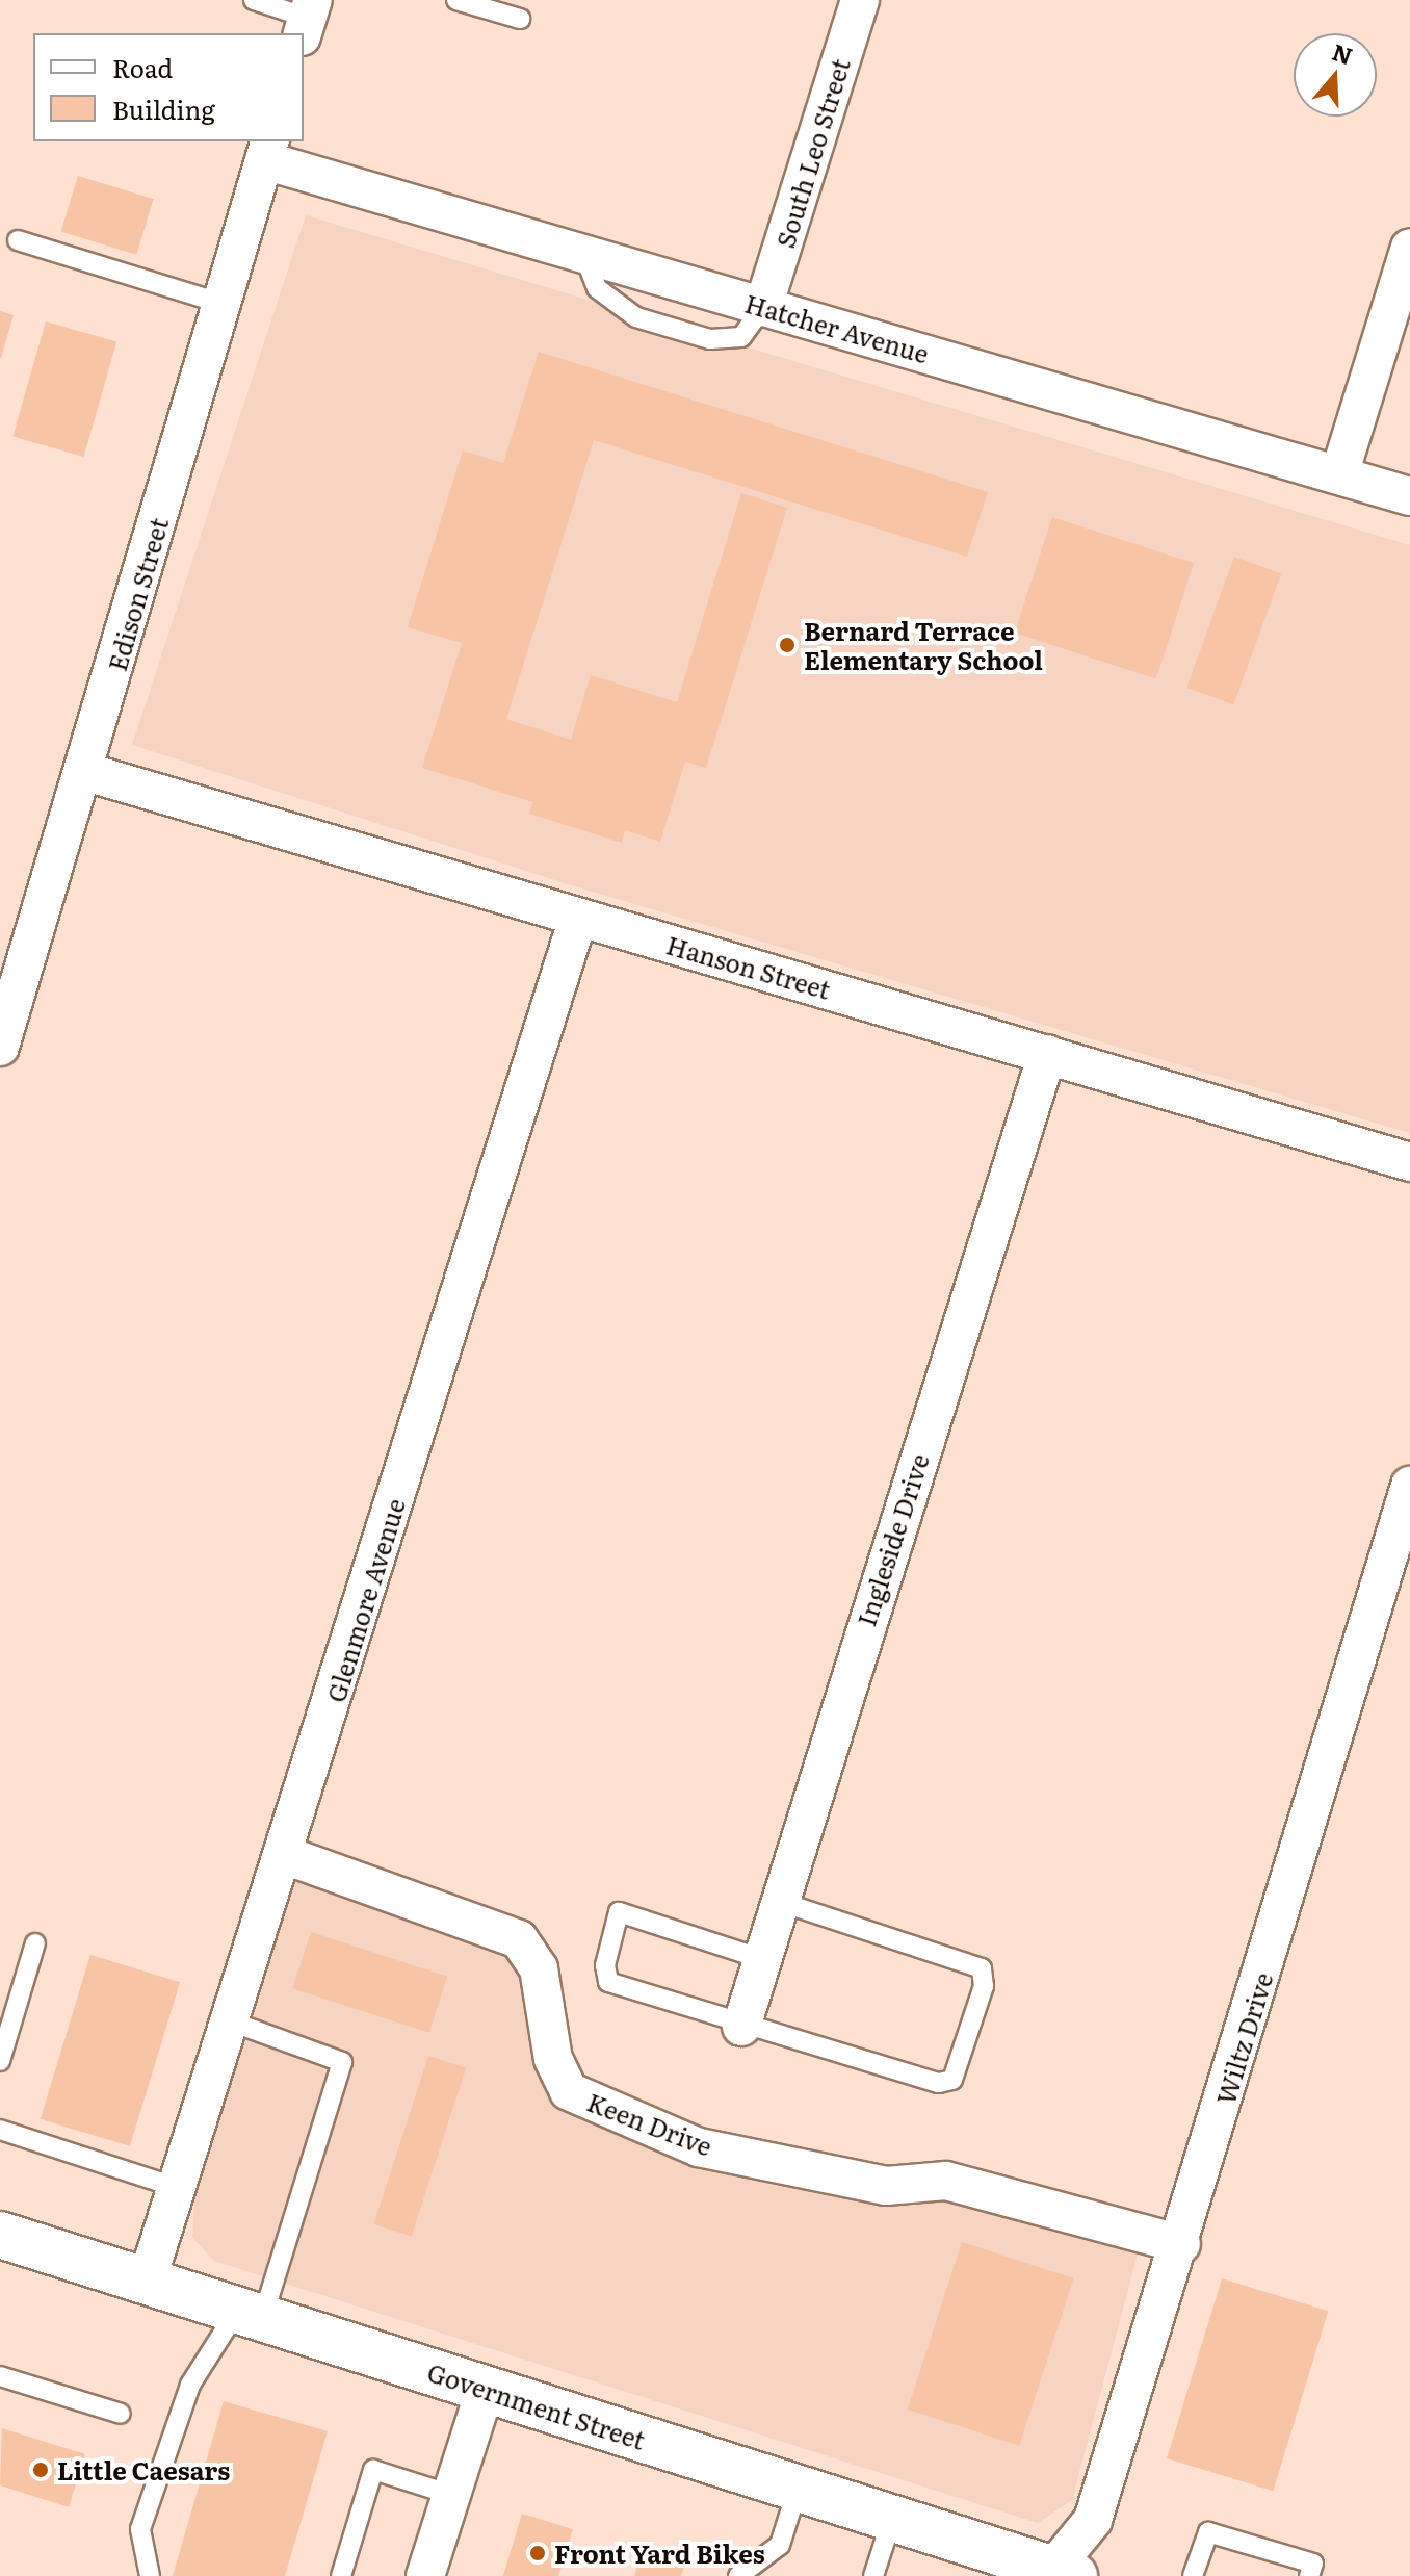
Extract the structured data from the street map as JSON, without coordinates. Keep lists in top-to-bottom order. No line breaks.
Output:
{"streets":{"main road":["Government Street"],"street":["South Leo Street","Hatcher Avenue","Edison Street","Hanson Street","Ingleside Drive","Glenmore Avenue","Wiltz Drive","Keen Drive"]},"crossings":[["South Leo Street","Hatcher Avenue"],["Hatcher Avenue","Edison Street"],["Edison Street","Hanson Street"],["Hanson Street","Ingleside Drive"],["Hanson Street","Glenmore Avenue"],["Glenmore Avenue","Keen Drive"],["Glenmore Avenue","Government Street"],["Wiltz Drive","Keen Drive"],["Wiltz Drive","Government Street"]],"places":["Bernard Terrace Elementary School","Little Caesars","Front Yard Bikes"],"legend":["Road","Building"],"north":"top"}
